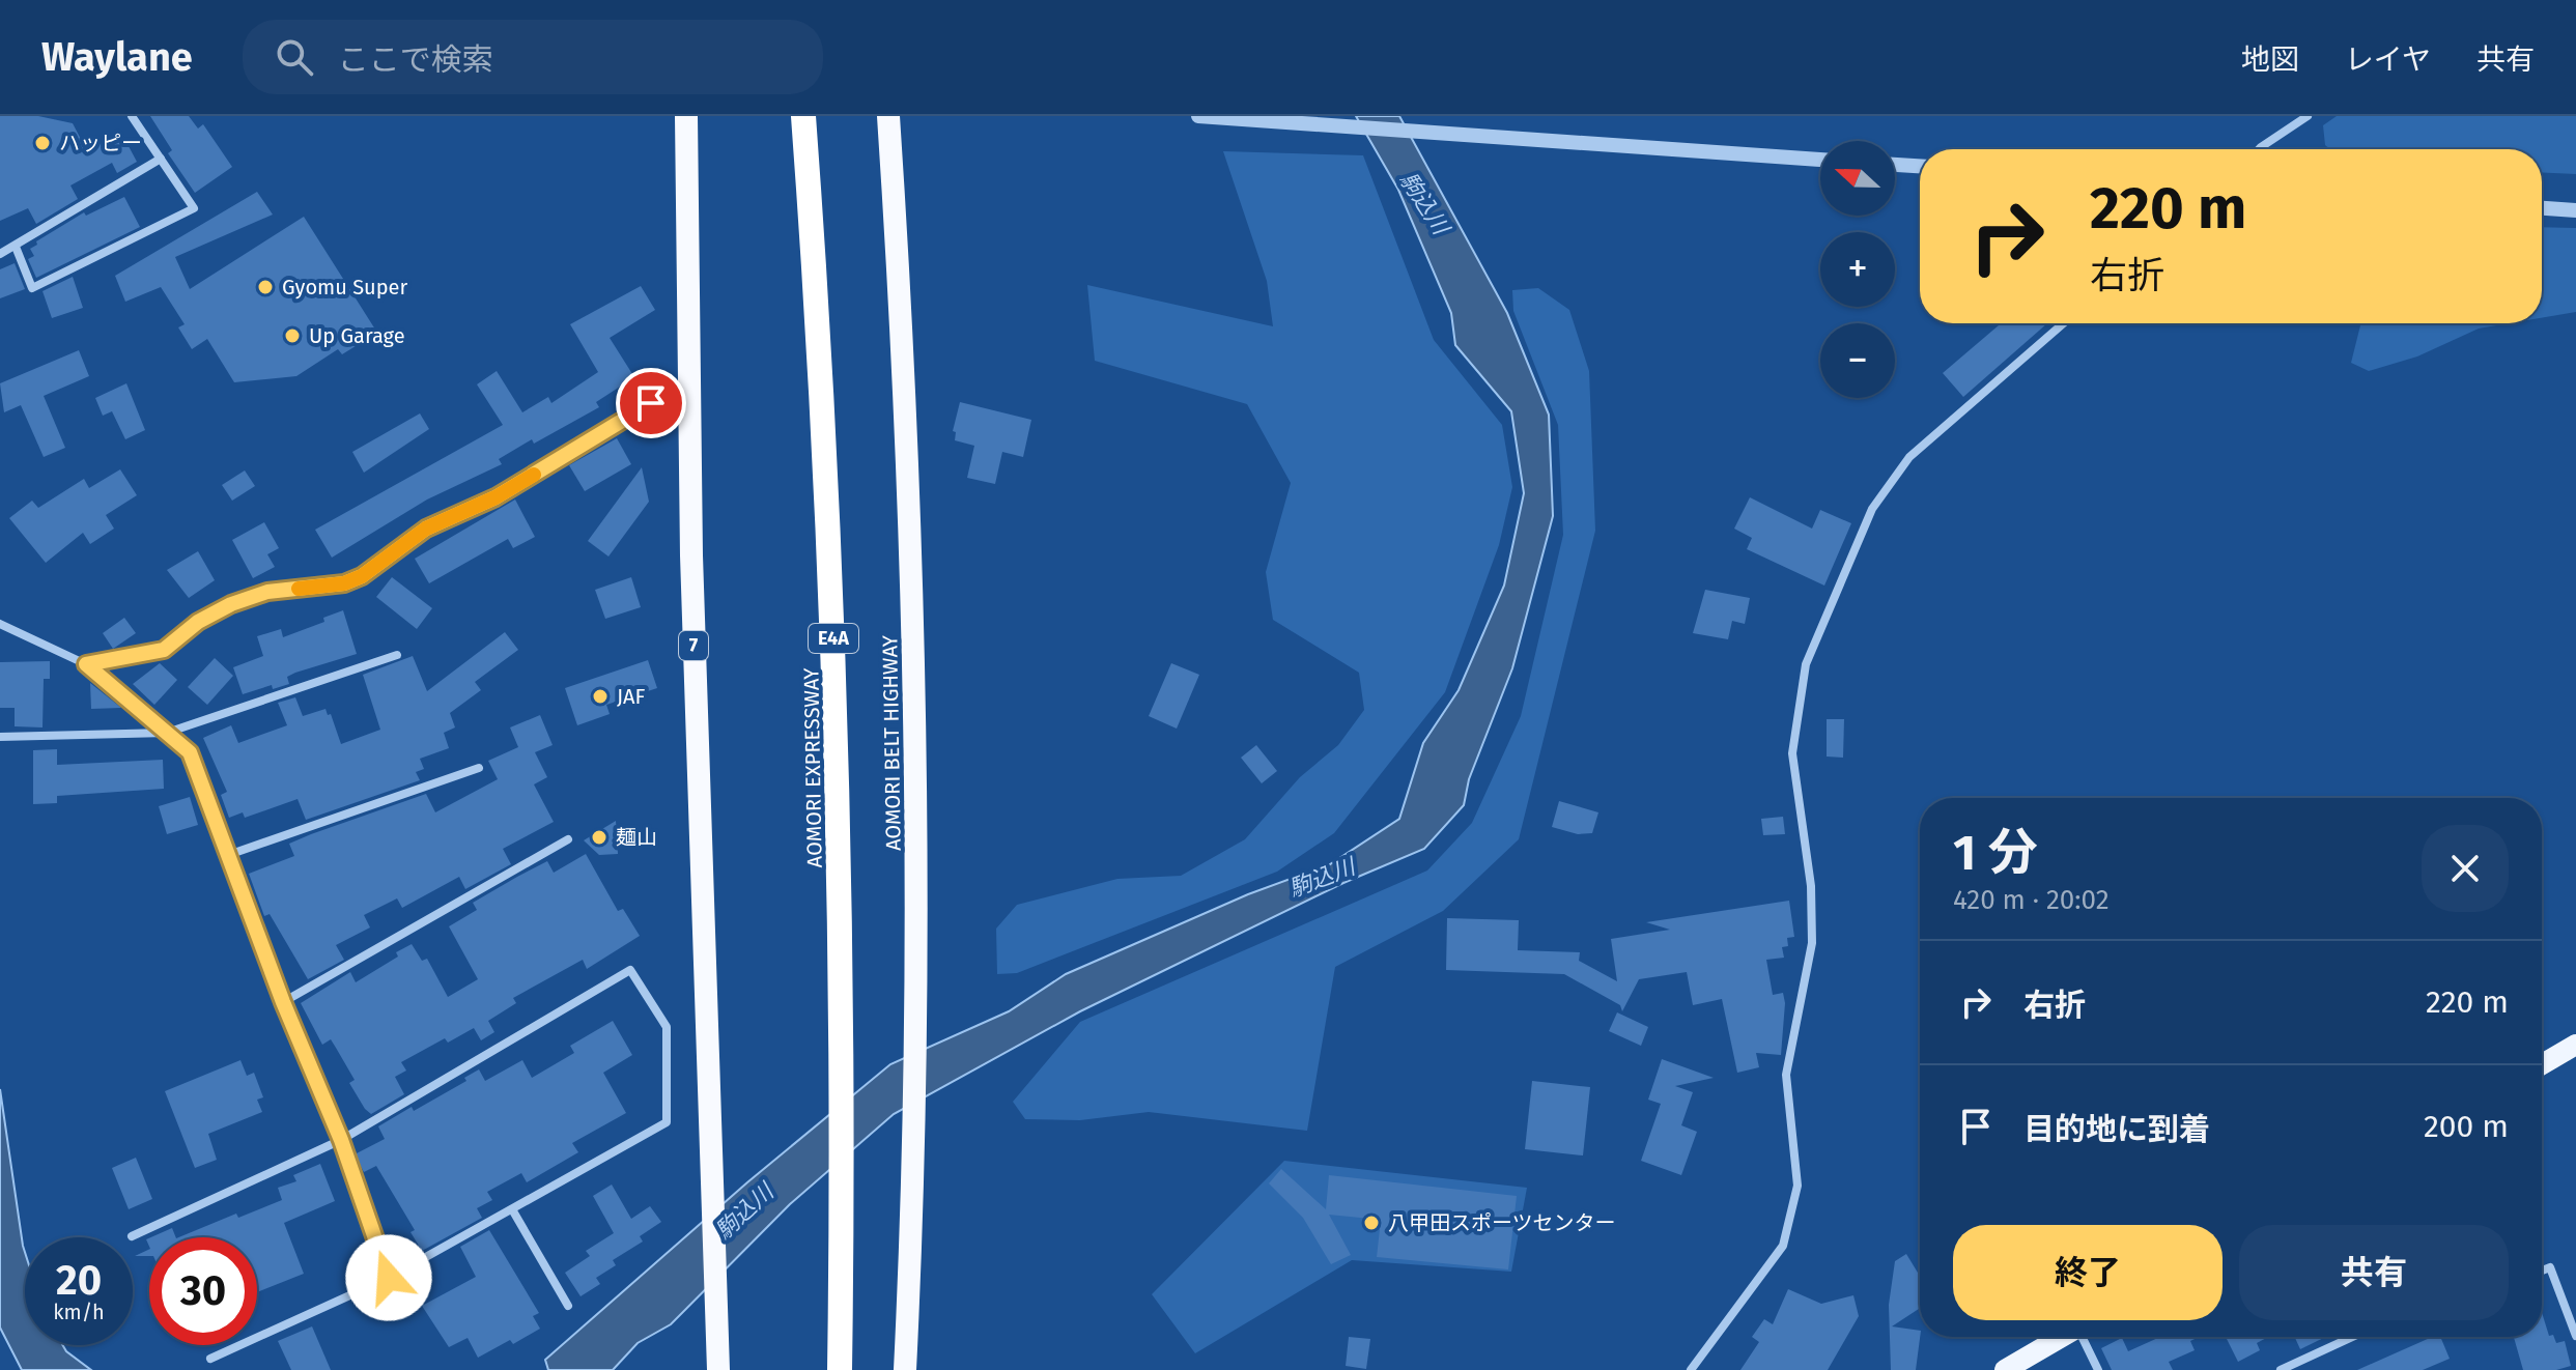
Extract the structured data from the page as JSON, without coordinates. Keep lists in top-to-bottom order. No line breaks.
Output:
{"streets":{"highway":["E4A","7","AOMORI BELT HIGHWAY","AOMORI EXPRESSWAY"]},"water":["駒込川"],"places":["ハッピー","Gyomu Super","Up Garage","JAF","麺山","八甲田スポーツセンター"],"north":"left","page":{"header":"Waylane","search":"ここで検索","nav":["地図","レイヤ","共有"],"map_buttons":["+","−"],"turn":["220 m","右折"],"heading":["1 分","420 m · 20:02"],"list":[{"name":"右折","value":"220 m"},{"name":"目的地に到着","value":"200 m"}],"buttons":["終了","共有"],"speed":"20 km/h","limit":"30"}}
